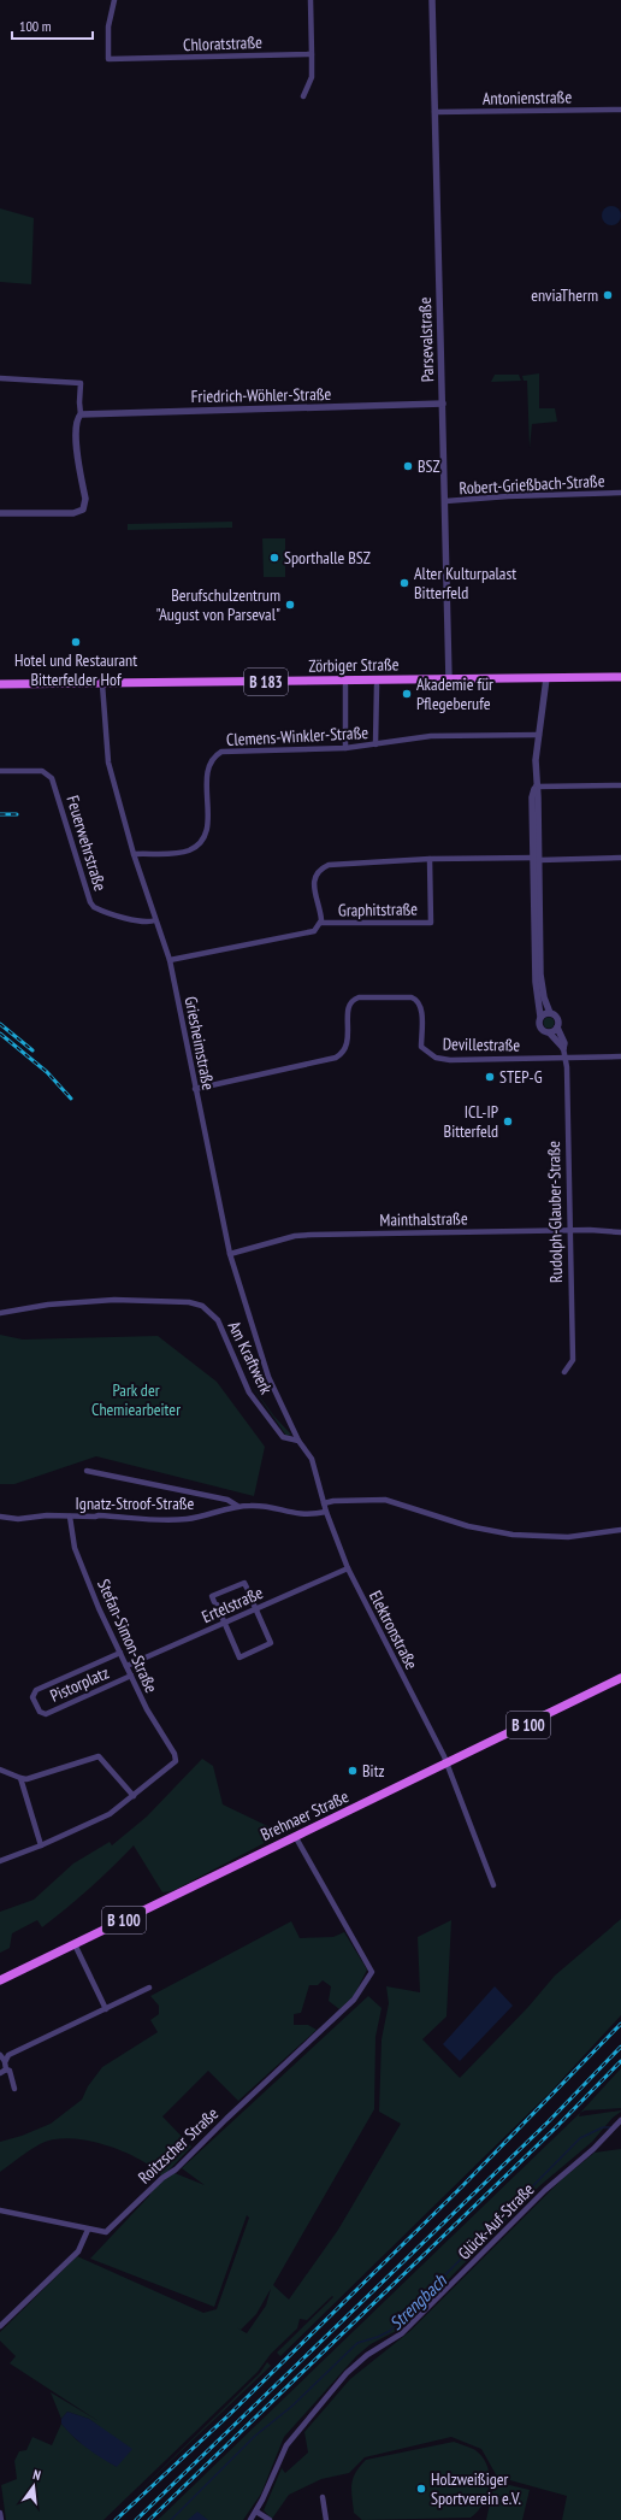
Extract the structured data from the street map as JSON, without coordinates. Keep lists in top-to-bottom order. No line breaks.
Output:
{"streets":{"main road":["Zörbiger Straße","B 183","B 100","Brehnaer Straße"],"street":["Chloratstraße","Antonienstraße","Parsevalstraße","Friedrich-Wöhler-Straße","Robert-Grießbach-Straße","Clemens-Winkler-Straße","Feuerwehrstraße","Graphitstraße","Griesheimstraße","Devillestraße","Rudolph-Glauber-Straße","Mainthalstraße","Am Kraftwerk","Ignatz-Stroof-Straße","Ertelstraße","Elektronstraße","Stefan-Simon-Straße","Pistorplatz","Roitzscher Straße","Glück-Auf-Straße"]},"crossings":[["Antonienstraße","Parsevalstraße"],["Parsevalstraße","Friedrich-Wöhler-Straße"],["Parsevalstraße","Robert-Grießbach-Straße"],["Parsevalstraße","Zörbiger Straße"],["Zörbiger Straße","Griesheimstraße"],["Zörbiger Straße","Rudolph-Glauber-Straße"],["Clemens-Winkler-Straße","Griesheimstraße"],["Clemens-Winkler-Straße","Rudolph-Glauber-Straße"],["Feuerwehrstraße","Griesheimstraße"],["Graphitstraße","Griesheimstraße"],["Graphitstraße","Rudolph-Glauber-Straße"],["Griesheimstraße","Devillestraße"],["Griesheimstraße","Mainthalstraße"],["Griesheimstraße","Am Kraftwerk"],["Devillestraße","Rudolph-Glauber-Straße"],["Rudolph-Glauber-Straße","Mainthalstraße"],["Am Kraftwerk","Elektronstraße"],["Ignatz-Stroof-Straße","Elektronstraße"],["Ignatz-Stroof-Straße","Stefan-Simon-Straße"],["Ertelstraße","Elektronstraße"],["Ertelstraße","Stefan-Simon-Straße"],["Elektronstraße","Brehnaer Straße"],["Stefan-Simon-Straße","Pistorplatz"],["Brehnaer Straße","Roitzscher Straße"]],"water":["Strengbach"],"parks":["Park der Chemiearbeiter"],"places":["enviaTherm","BSZ","Sporthalle BSZ","Alter Kulturpalast Bitterfeld","Berufschulzentrum \"August von Parseval\"","Hotel und Restaurant Bitterfelder Hof","Akademie für Pflegeberufe","STEP-G","ICL-IP Bitterfeld","Bitz","Holzweißiger Sportverein e.V."],"scale_bar":"100 m","north":"top"}
